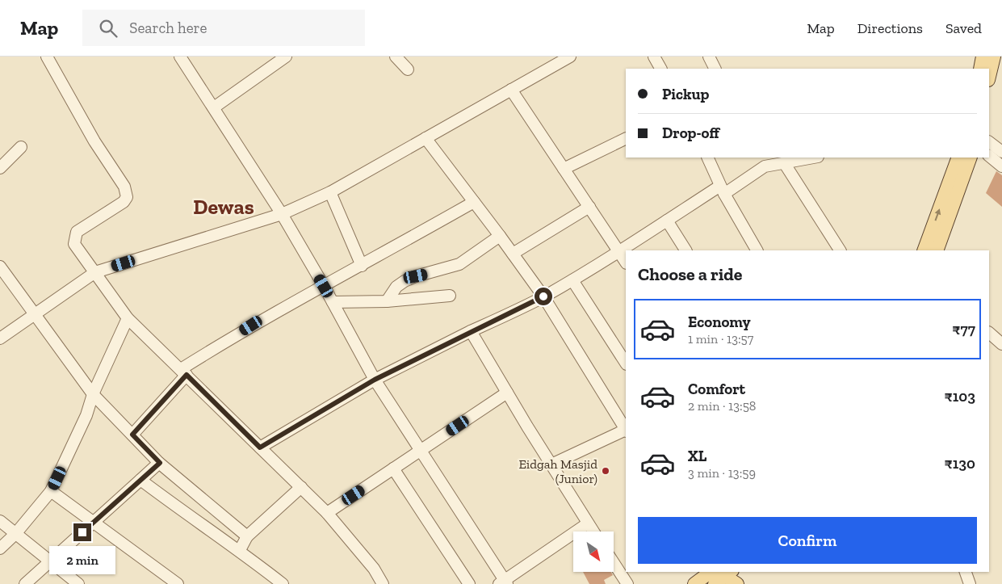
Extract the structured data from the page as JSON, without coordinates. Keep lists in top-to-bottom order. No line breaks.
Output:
{"districts":["Dewas"],"places":["Eidgah Masjid (Junior)"],"north":"bottom right","page":{"header":"Map","search":"Search here","nav":["Map","Directions","Saved"],"banner":["Pickup","Drop-off"],"heading":"Choose a ride","list":[{"name":"Economy","note":"1 min · 13:57","value":"₹77"},{"name":"Comfort","note":"2 min · 13:58","value":"₹103"},{"name":"XL","note":"3 min · 13:59","value":"₹130"}],"buttons":"Confirm","bubble":"2 min"}}
